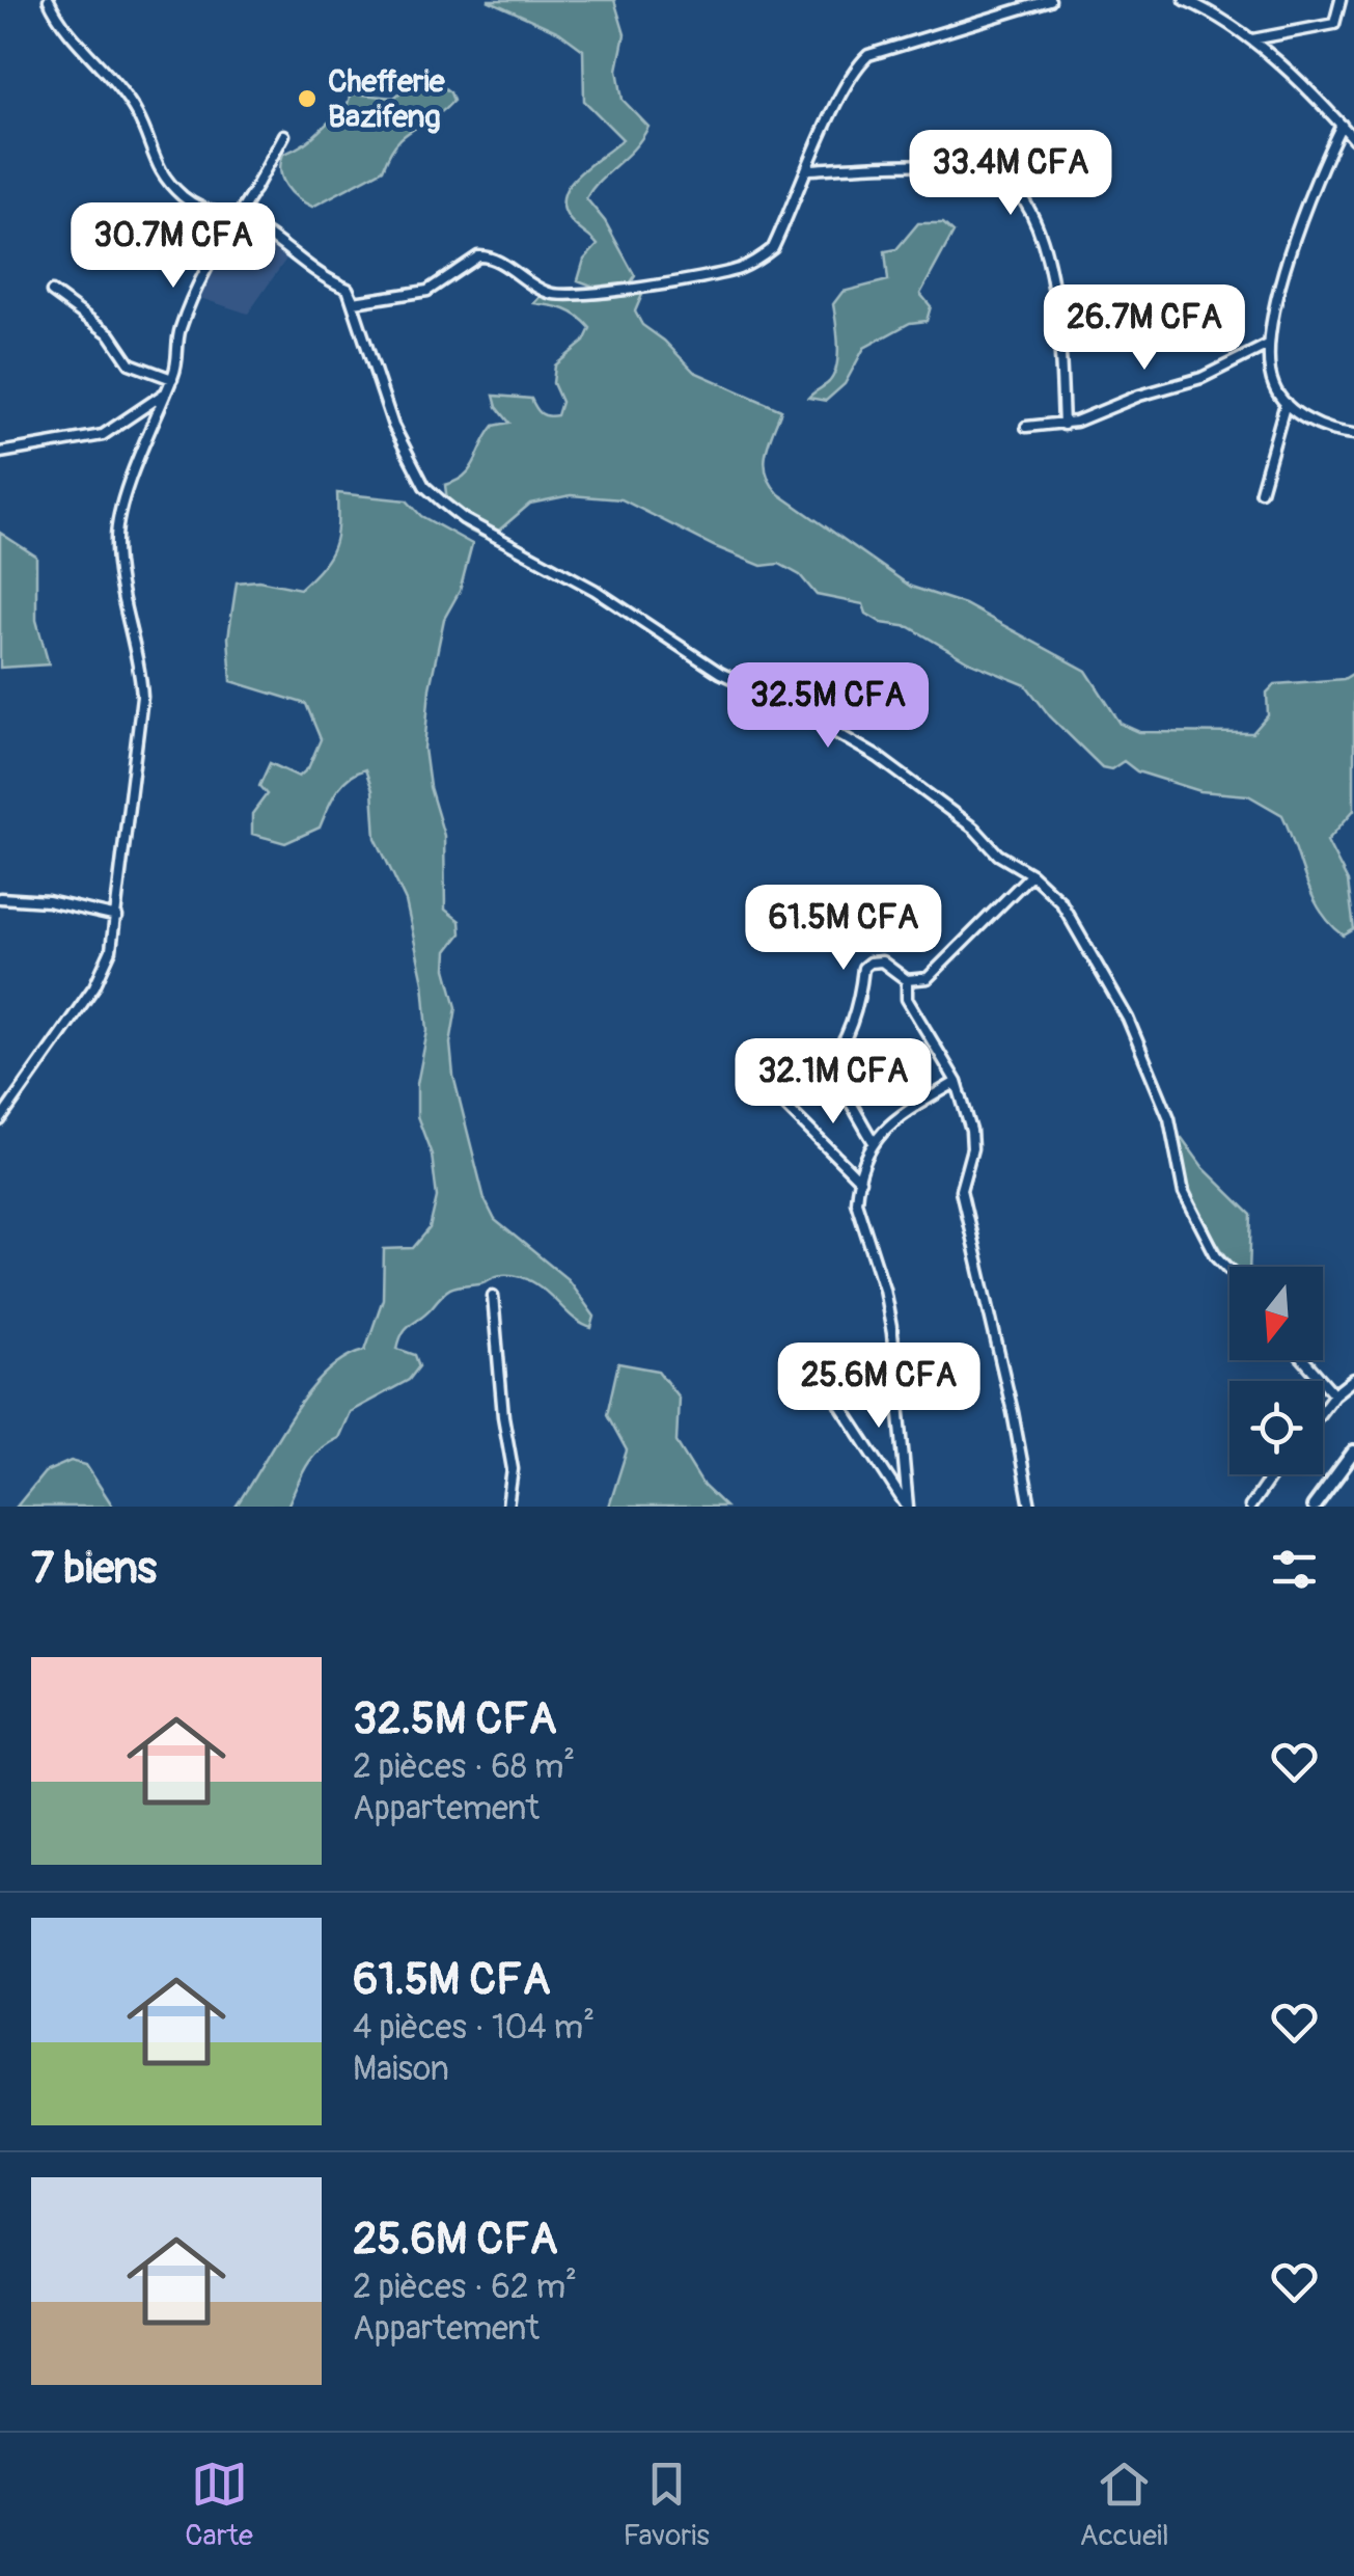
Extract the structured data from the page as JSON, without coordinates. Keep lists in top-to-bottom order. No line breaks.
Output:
{"places":["Chefferie Bazifeng"],"north":"bottom","page":{"price":["33.4M CFA","30.7M CFA","26.7M CFA","32.5M CFA","61.5M CFA","32.1M CFA","25.6M CFA"],"heading":"7 biens","list":[{"name":"32.5M CFA","note":"2 pièces · 68 m² · Appartement"},{"name":"61.5M CFA","note":"4 pièces · 104 m² · Maison"},{"name":"25.6M CFA","note":"2 pièces · 62 m² · Appartement"}],"tabs":["Carte","Favoris","Accueil"]}}
